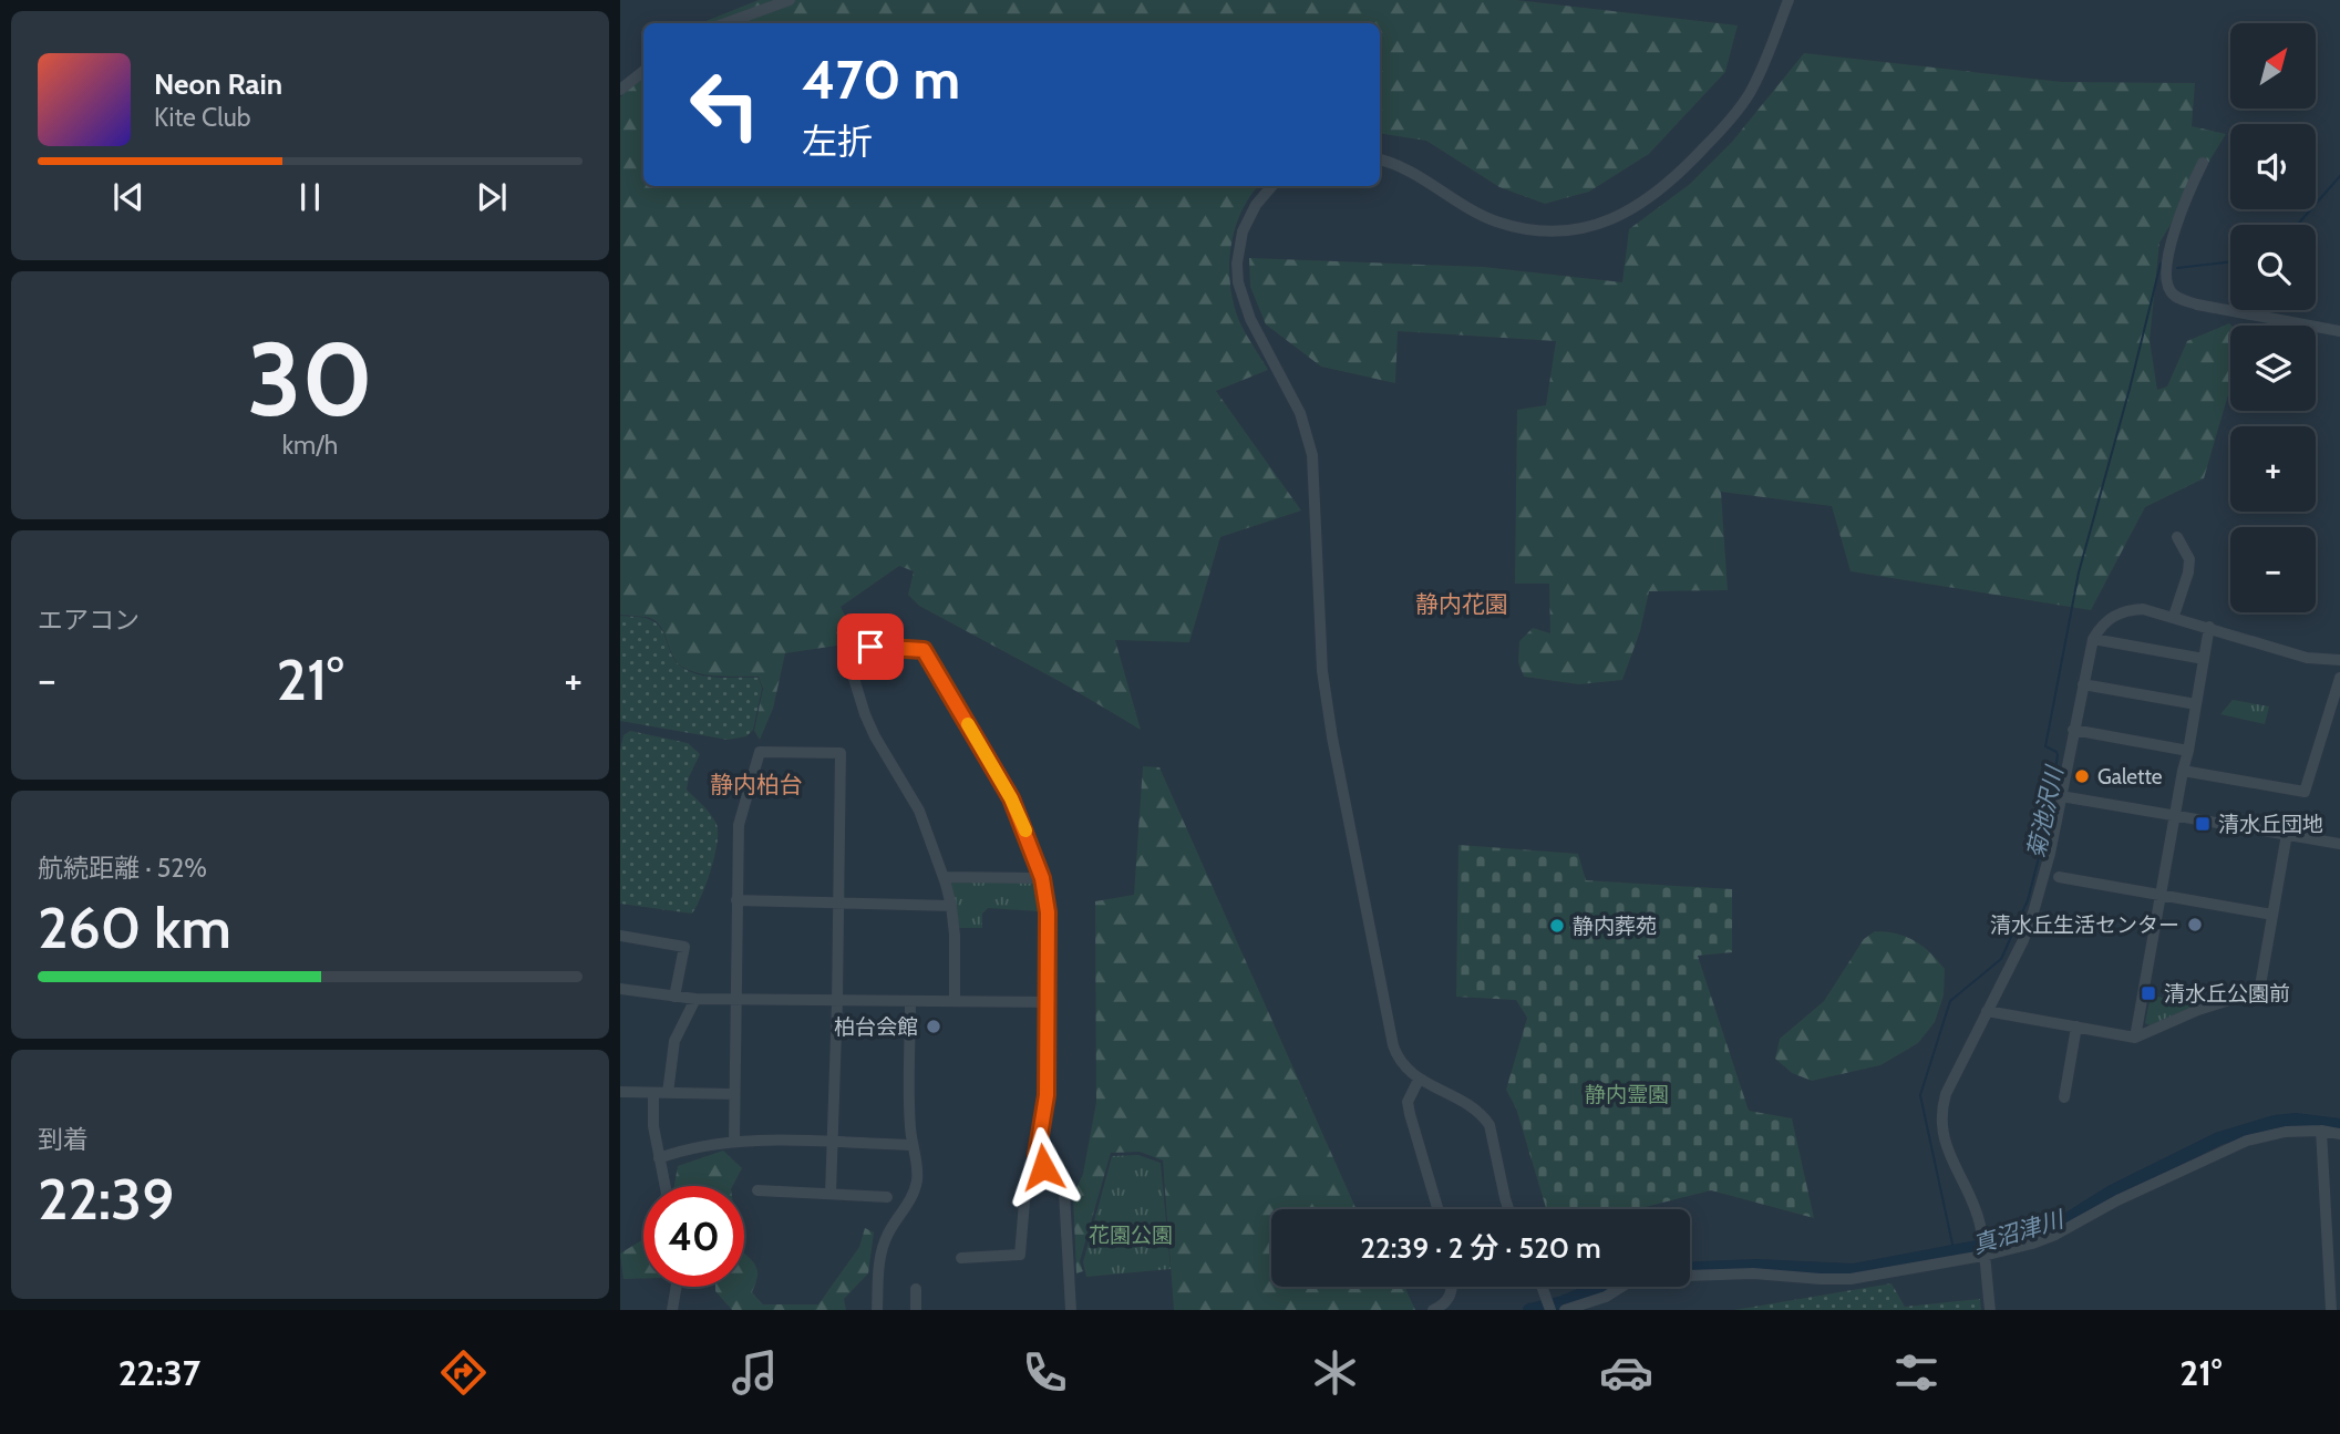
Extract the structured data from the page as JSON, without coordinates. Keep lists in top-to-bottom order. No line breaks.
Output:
{"districts":["静内花園","静内柏台"],"water":["菊池沢川","真沼津川"],"parks":["静内霊園","花園公園"],"places":{"other":["Galette","清水丘生活センター","静内葬苑","柏台会館"],"transit":["清水丘団地","清水丘公園前"]},"north":"top right","page":{"map_buttons":["+","−"],"turn":["470 m","左折"],"song":["Neon Rain","Kite Club"],"tile":[["30","km/h"],"エアコン",["航続距離 · 52%","260 km"],["到着","22:39"]],"heat":["−","21°","+"],"limit":"40","trip":"22:39 · 2 分 · 520 m","tabs":["22:37","21°"]}}
